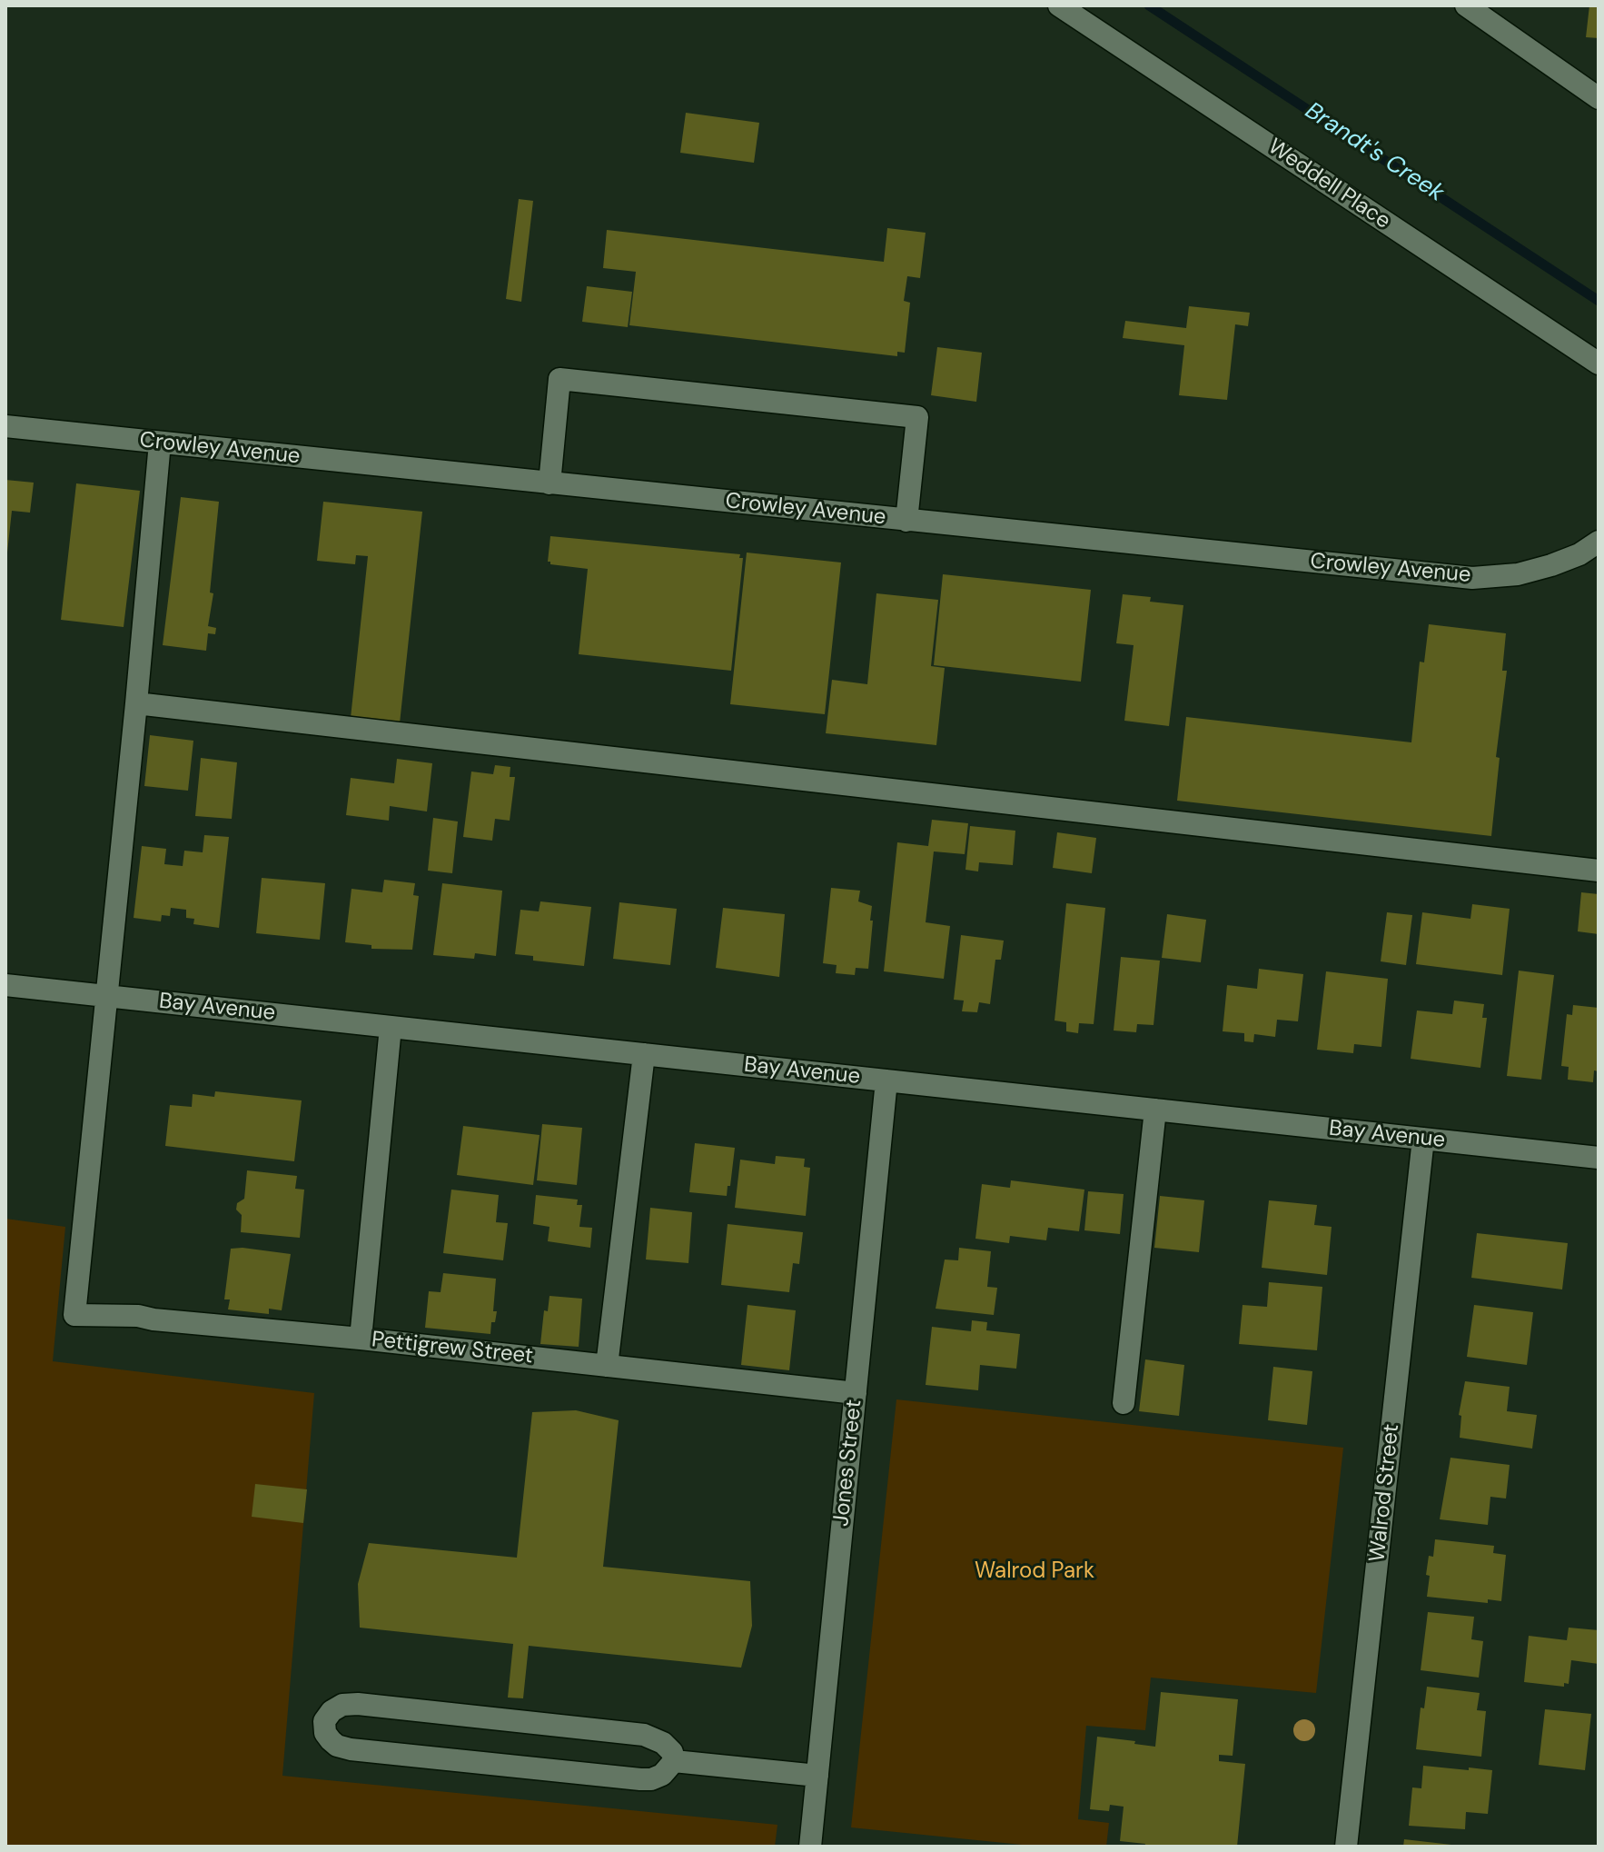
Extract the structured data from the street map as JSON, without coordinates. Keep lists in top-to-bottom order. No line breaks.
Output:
{"streets":{"street":["Weddell Place","Crowley Avenue","Bay Avenue","Pettigrew Street","Jones Street","Walrod Street"]},"crossings":[["Bay Avenue","Pettigrew Street"],["Bay Avenue","Jones Street"],["Bay Avenue","Walrod Street"],["Pettigrew Street","Jones Street"]],"water":["Brandt's Creek"],"parks":["Walrod Park"]}
